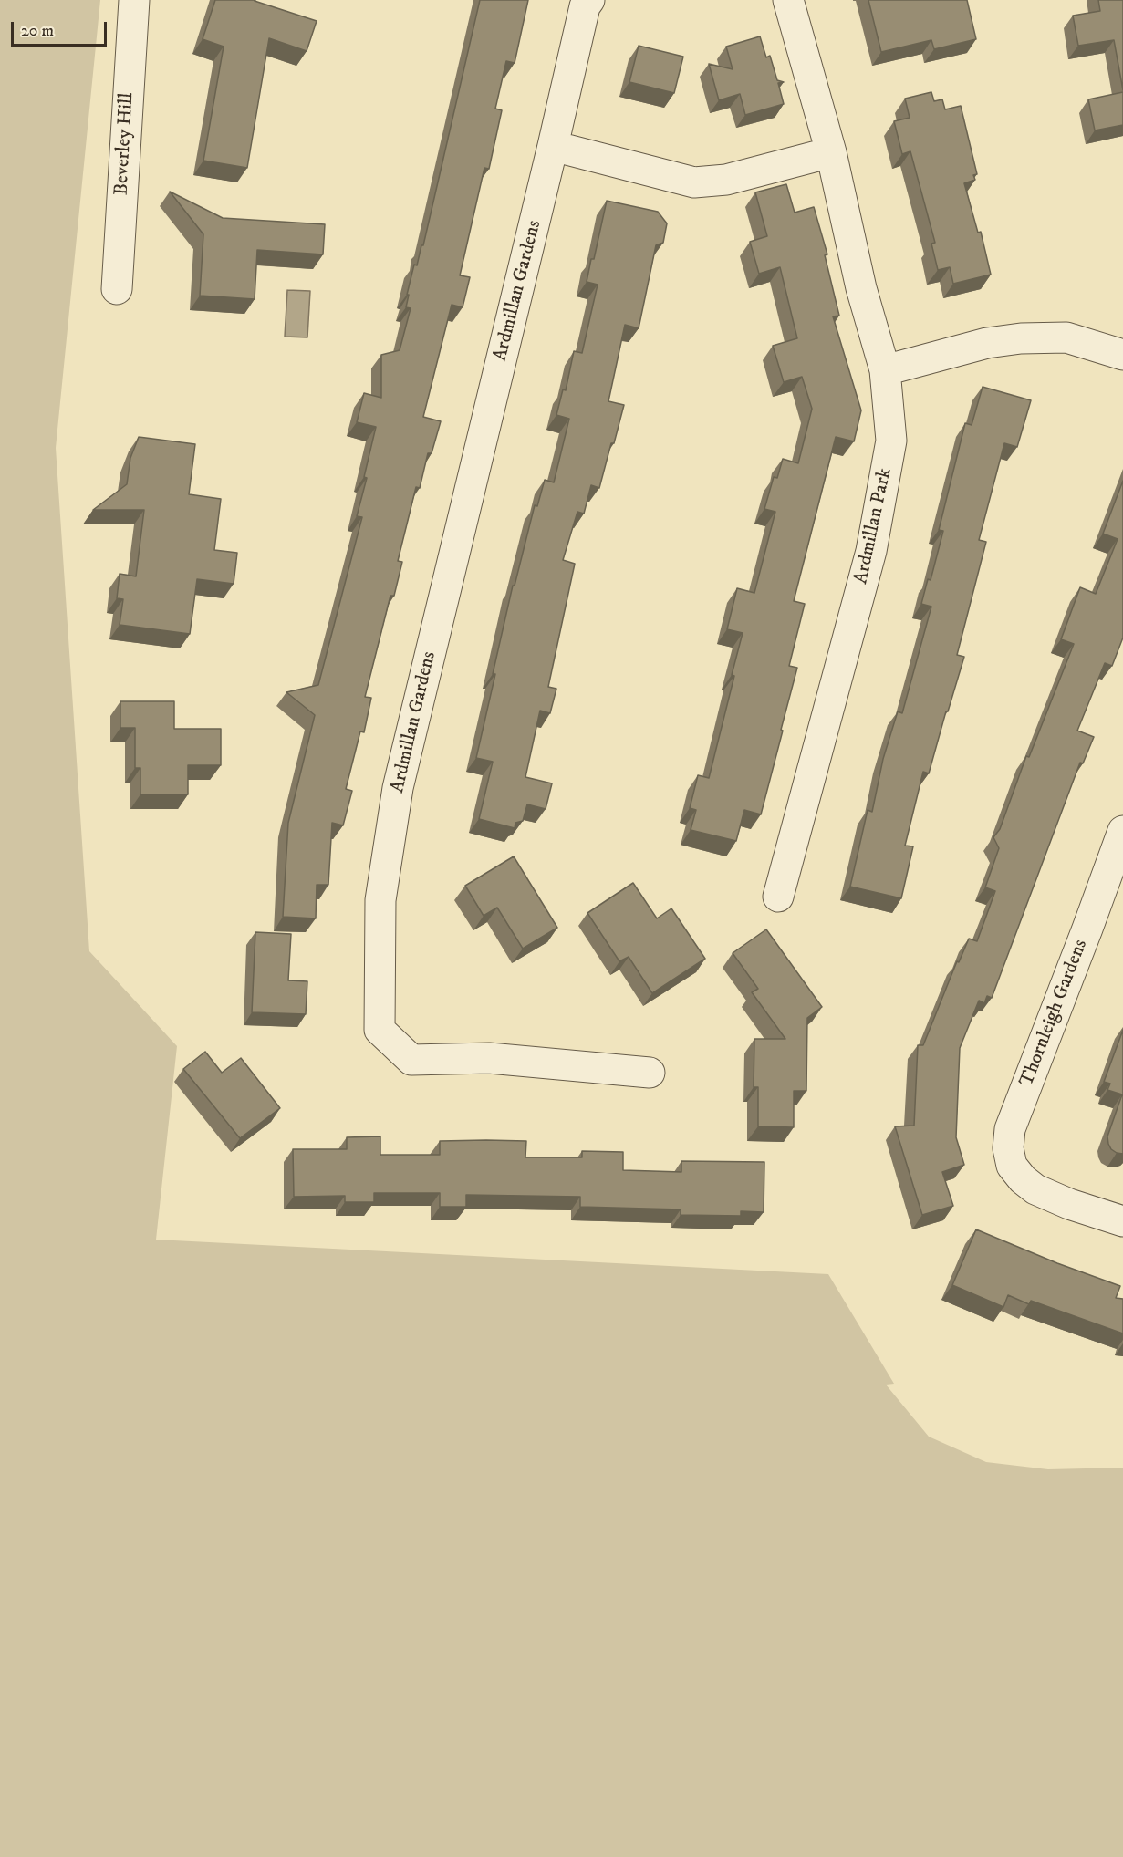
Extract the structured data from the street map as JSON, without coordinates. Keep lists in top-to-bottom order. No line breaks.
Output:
{"streets":{"street":["Beverley Hill","Ardmillan Gardens","Ardmillan Park","Thornleigh Gardens"]},"scale_bar":"20 m"}
